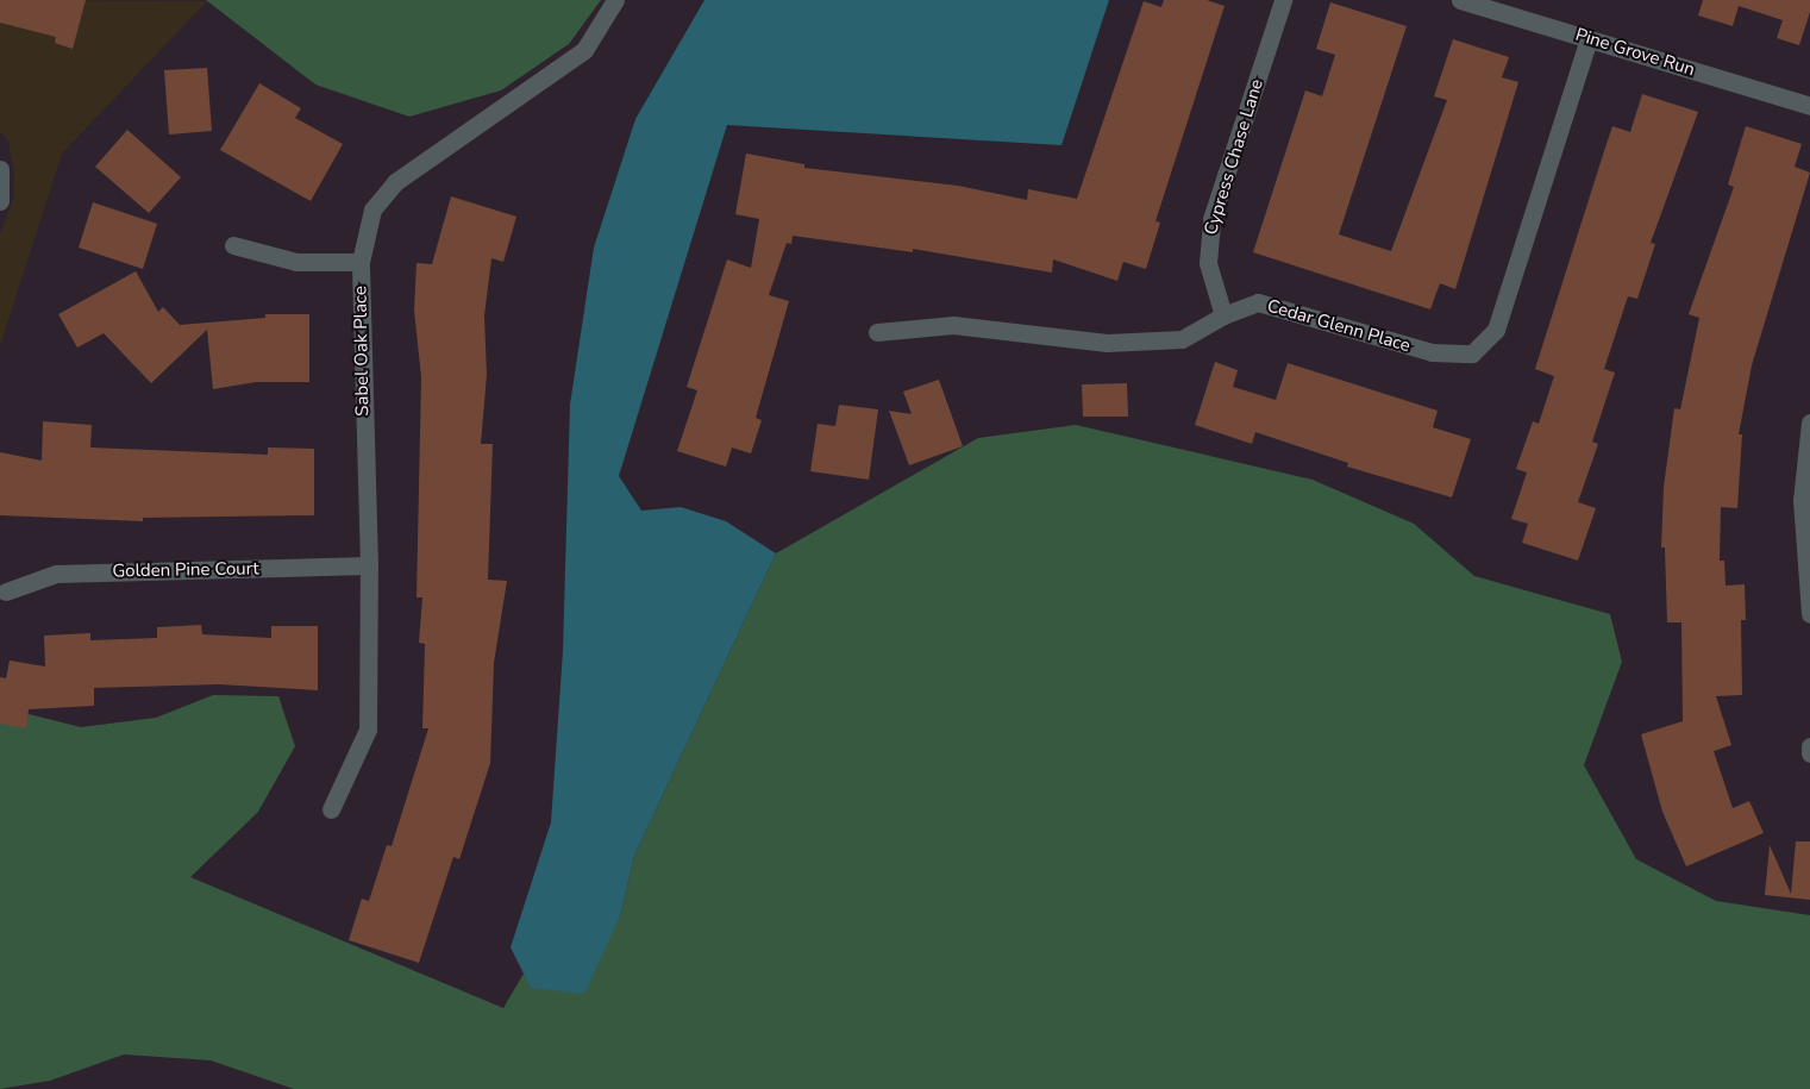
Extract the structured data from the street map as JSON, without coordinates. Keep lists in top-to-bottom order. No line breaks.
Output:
{"streets":{"street":["Pine Grove Run","Cypress Chase Lane","Cedar Glenn Place","Sabel Oak Place","Golden Pine Court"]},"crossings":[["Pine Grove Run","Cedar Glenn Place"],["Cypress Chase Lane","Cedar Glenn Place"],["Sabel Oak Place","Golden Pine Court"]]}
